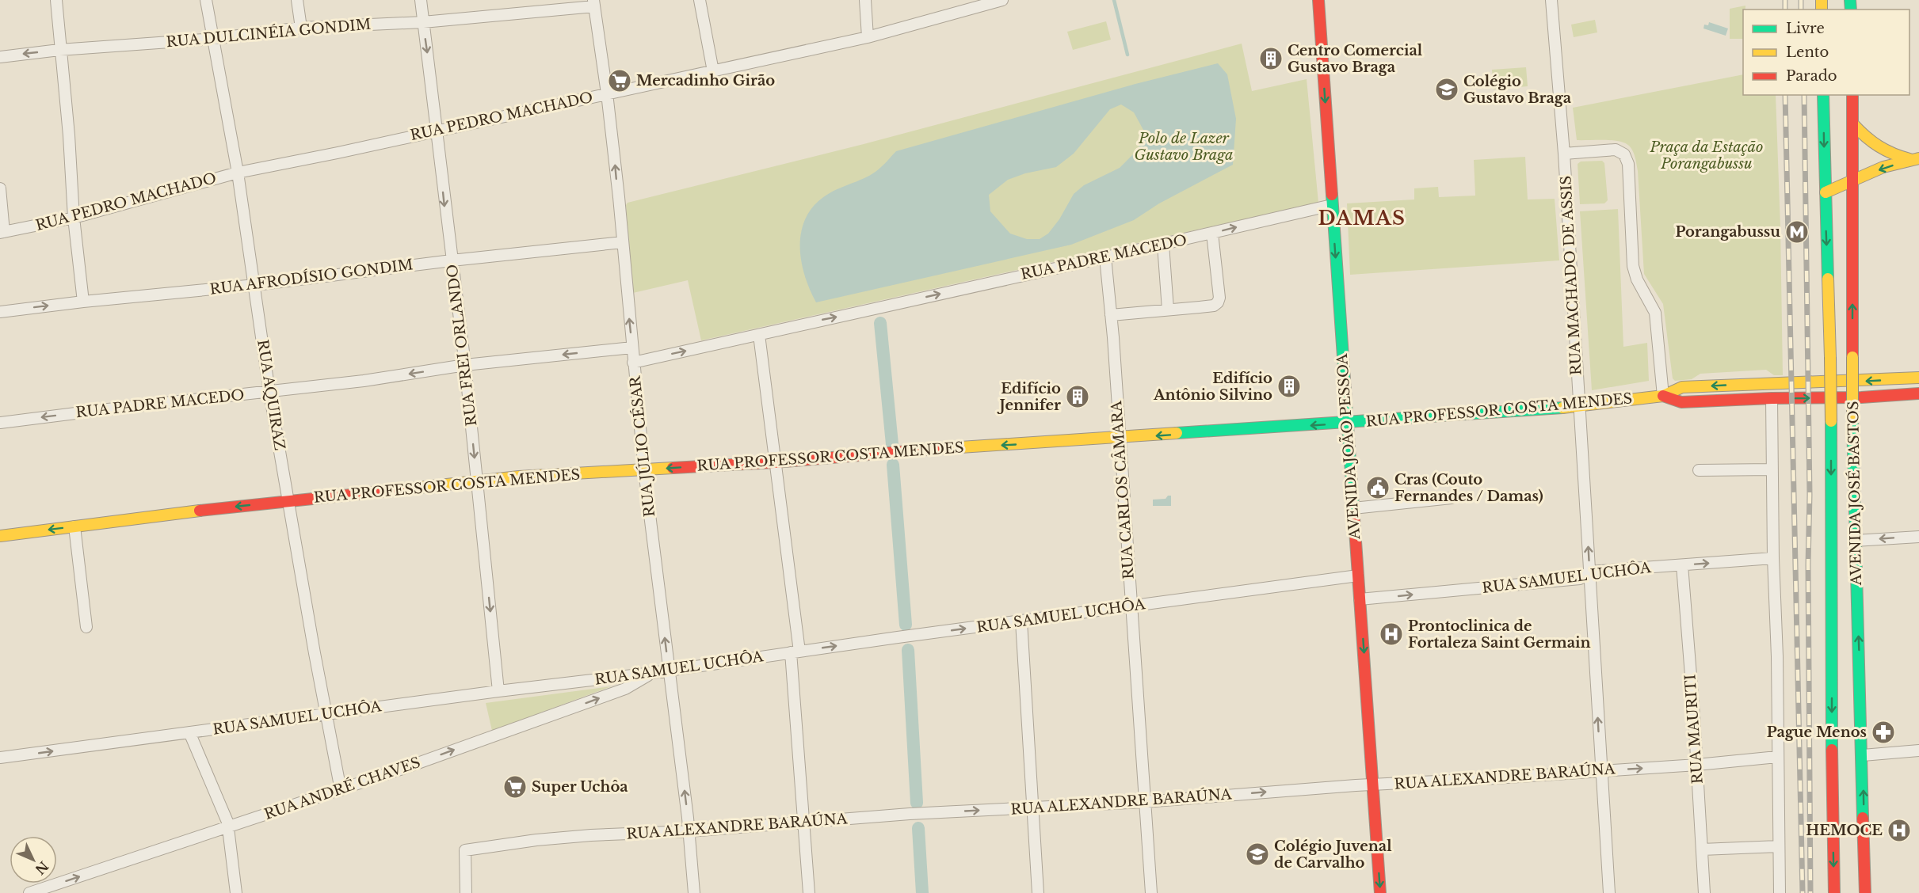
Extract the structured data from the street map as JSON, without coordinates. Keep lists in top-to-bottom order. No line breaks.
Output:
{"streets":{"main road":["RUA PROFESSOR COSTA MENDES","AVENIDA JOÃO PESSOA","AVENIDA JOSÉ BASTOS"],"street":["RUA DULCINÉIA GONDIM","RUA PEDRO MACHADO","RUA PADRE MACEDO","RUA MACHADO DE ASSIS","RUA AFRODÍSIO GONDIM","RUA FREI ORLANDO","RUA AQUIRAZ","RUA JÚLIO CÉSAR","RUA CARLOS CÂMARA","RUA SAMUEL UCHÔA","RUA MAURITI","RUA ALEXANDRE BARAÚNA","RUA ANDRÉ CHAVES"]},"crossings":[["RUA DULCINÉIA GONDIM","RUA FREI ORLANDO"],["RUA DULCINÉIA GONDIM","RUA AQUIRAZ"],["RUA DULCINÉIA GONDIM","RUA JÚLIO CÉSAR"],["RUA PEDRO MACHADO","RUA FREI ORLANDO"],["RUA PEDRO MACHADO","RUA AQUIRAZ"],["RUA PEDRO MACHADO","RUA JÚLIO CÉSAR"],["RUA PADRE MACEDO","RUA FREI ORLANDO"],["RUA PADRE MACEDO","RUA AQUIRAZ"],["RUA PADRE MACEDO","RUA JÚLIO CÉSAR"],["RUA PADRE MACEDO","AVENIDA JOÃO PESSOA"],["RUA PADRE MACEDO","RUA CARLOS CÂMARA"],["RUA MACHADO DE ASSIS","RUA PROFESSOR COSTA MENDES"],["RUA MACHADO DE ASSIS","RUA SAMUEL UCHÔA"],["RUA MACHADO DE ASSIS","RUA ALEXANDRE BARAÚNA"],["RUA AFRODÍSIO GONDIM","RUA FREI ORLANDO"],["RUA AFRODÍSIO GONDIM","RUA AQUIRAZ"],["RUA AFRODÍSIO GONDIM","RUA JÚLIO CÉSAR"],["RUA FREI ORLANDO","RUA PROFESSOR COSTA MENDES"],["RUA FREI ORLANDO","RUA SAMUEL UCHÔA"],["RUA AQUIRAZ","RUA PROFESSOR COSTA MENDES"],["RUA AQUIRAZ","RUA SAMUEL UCHÔA"],["RUA AQUIRAZ","RUA ANDRÉ CHAVES"],["RUA PROFESSOR COSTA MENDES","RUA JÚLIO CÉSAR"],["RUA PROFESSOR COSTA MENDES","AVENIDA JOÃO PESSOA"],["RUA PROFESSOR COSTA MENDES","RUA CARLOS CÂMARA"],["RUA JÚLIO CÉSAR","RUA SAMUEL UCHÔA"],["RUA JÚLIO CÉSAR","RUA ALEXANDRE BARAÚNA"],["AVENIDA JOÃO PESSOA","RUA SAMUEL UCHÔA"],["AVENIDA JOÃO PESSOA","RUA ALEXANDRE BARAÚNA"],["RUA CARLOS CÂMARA","RUA SAMUEL UCHÔA"],["RUA CARLOS CÂMARA","RUA ALEXANDRE BARAÚNA"],["RUA SAMUEL UCHÔA","RUA MAURITI"],["RUA SAMUEL UCHÔA","RUA ANDRÉ CHAVES"],["RUA MAURITI","RUA ALEXANDRE BARAÚNA"]],"one_way":["RUA MACHADO DE ASSIS","RUA FREI ORLANDO","RUA JÚLIO CÉSAR","AVENIDA JOÃO PESSOA","RUA SAMUEL UCHÔA","RUA ALEXANDRE BARAÚNA","RUA ANDRÉ CHAVES"],"districts":["DAMAS"],"parks":["Polo de Lazer Gustavo Braga","Praça da Estação Porangabussu"],"places":{"building":["Centro Comercial Gustavo Braga","Edifício Antônio Silvino","Edifício Jennifer"],"supermarket":["Mercadinho Girão","Super Uchôa"],"school or university":["Colégio Gustavo Braga","Colégio Juvenal de Carvalho"],"metro station":["Porangabussu"],"public building":["Cras (Couto Fernandes / Damas)"],"hospital":["Prontoclinica de Fortaleza Saint Germain","HEMOCE"],"pharmacy":["Pague Menos"]},"legend":["Livre","Lento","Parado"],"north":"bottom right"}
